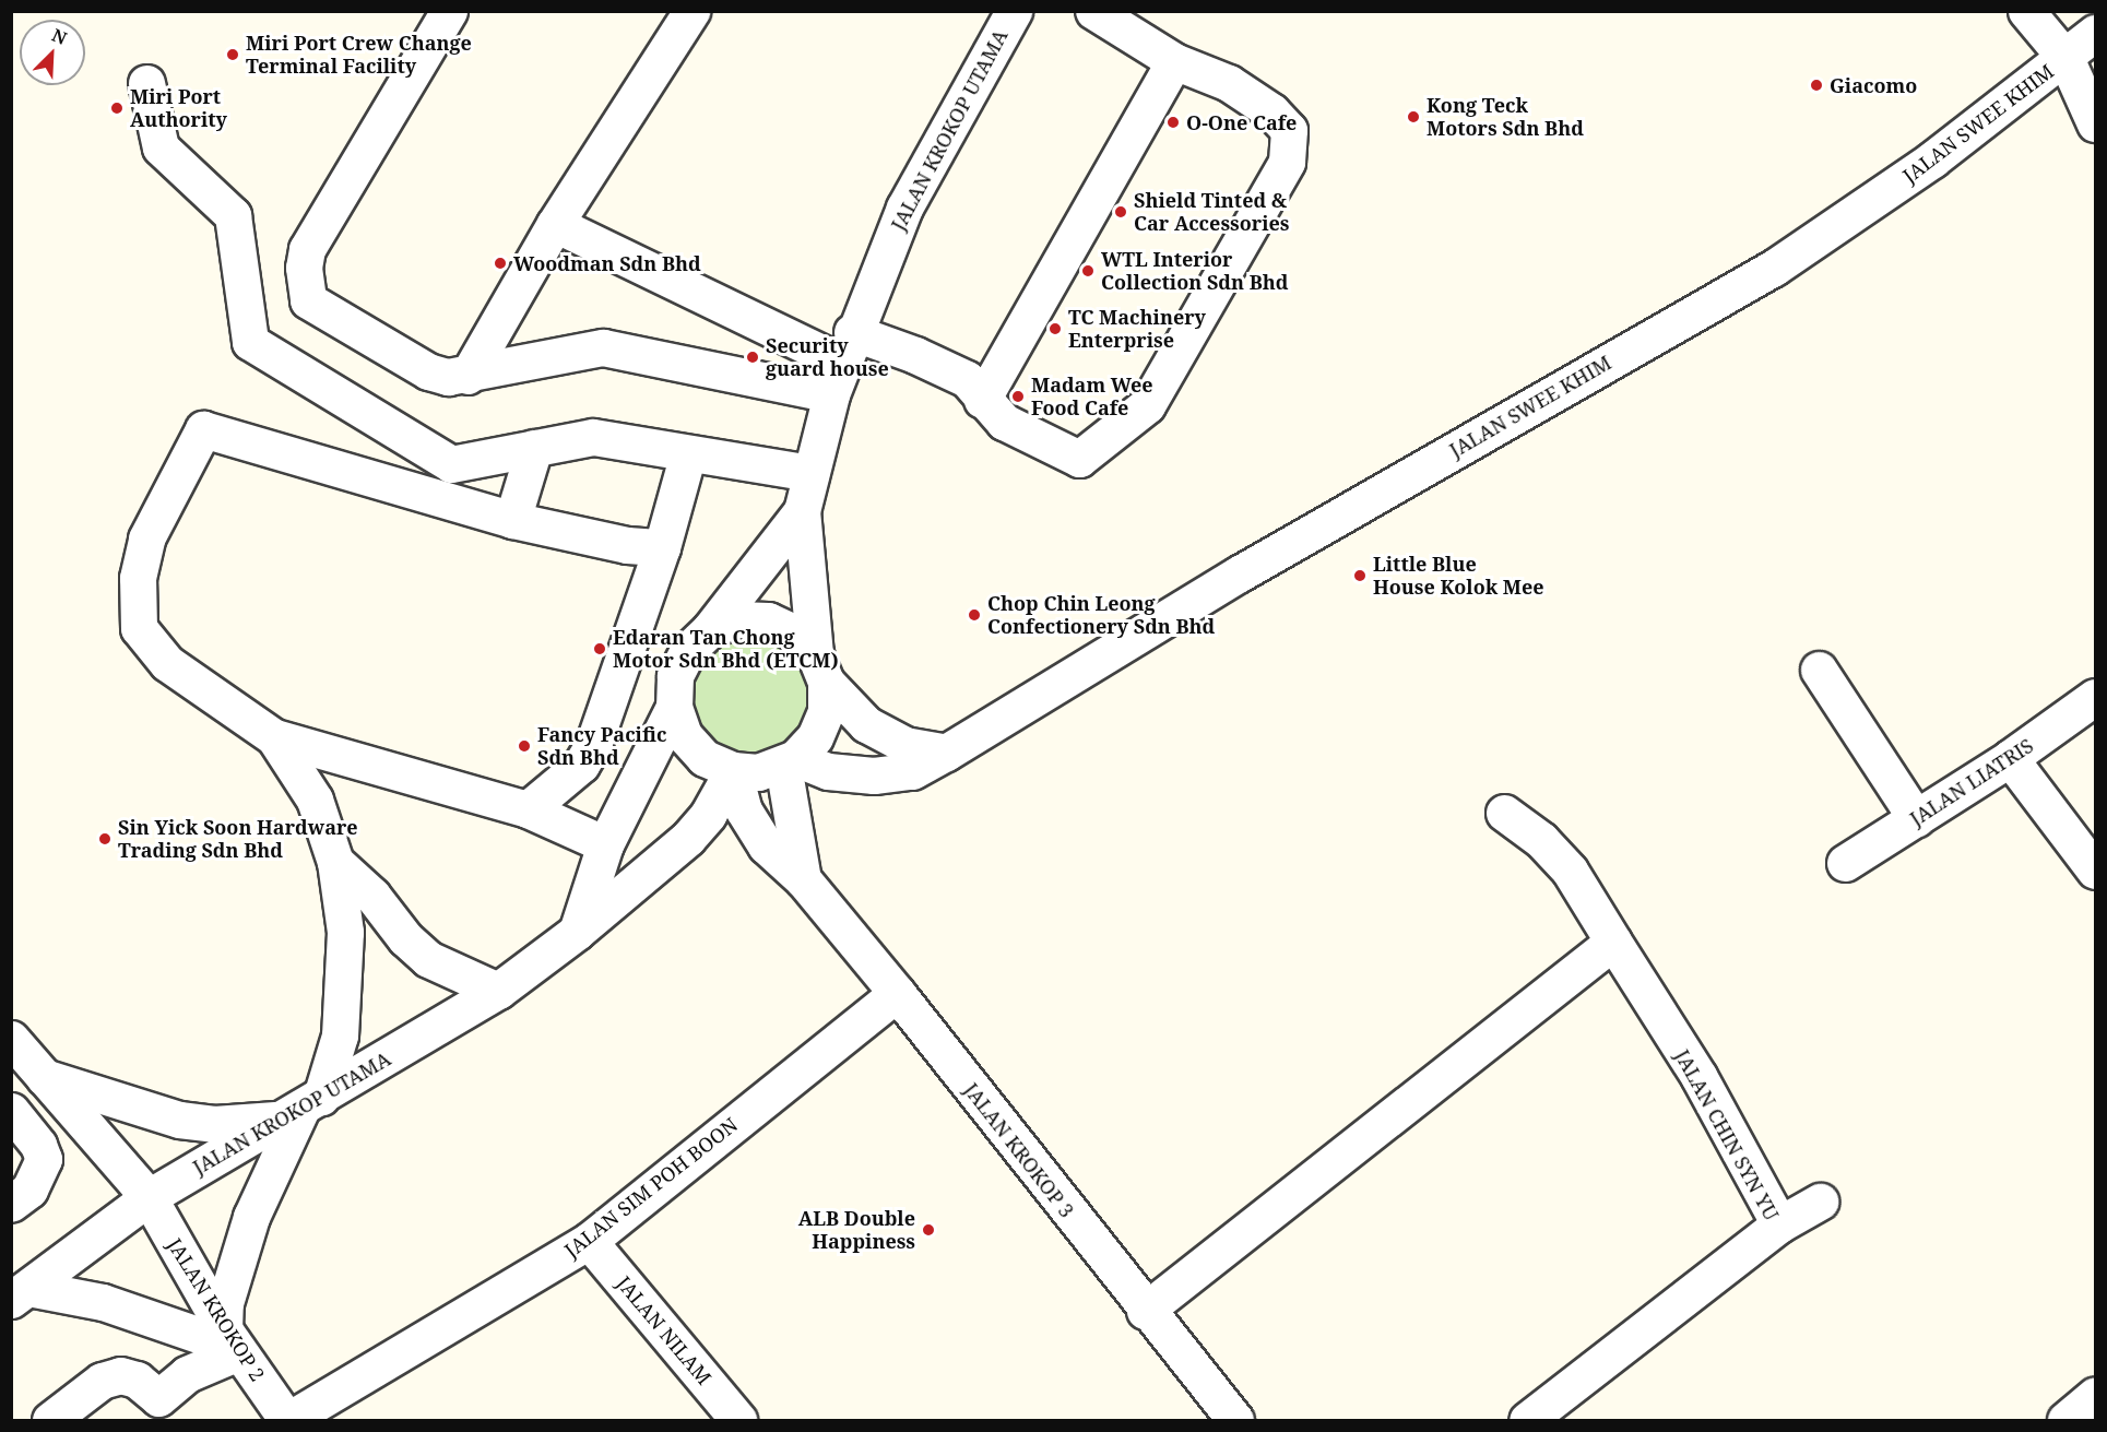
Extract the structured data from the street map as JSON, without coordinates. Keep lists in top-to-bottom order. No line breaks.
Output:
{"streets":{"street":["JALAN SWEE KHIM","JALAN KROKOP UTAMA","JALAN LIATRIS","JALAN CHIN SYN YU","JALAN KROKOP 3","JALAN SIM POH BOON","JALAN KROKOP 2","JALAN NILAM"]},"crossings":[["JALAN SWEE KHIM","JALAN KROKOP UTAMA"],["JALAN SWEE KHIM","JALAN KROKOP 3"],["JALAN KROKOP UTAMA","JALAN KROKOP 3"],["JALAN KROKOP UTAMA","JALAN KROKOP 2"],["JALAN KROKOP 3","JALAN SIM POH BOON"],["JALAN SIM POH BOON","JALAN KROKOP 2"],["JALAN SIM POH BOON","JALAN NILAM"]],"places":["Miri Port Crew Change Terminal Facility","Giacomo","Miri Port Authority","Kong Teck Motors Sdn Bhd","O-One Cafe","Shield Tinted & Car Accessories","Woodman Sdn Bhd","WTL Interior Collection Sdn Bhd","TC Machinery Enterprise","Security guard house","Madam Wee Food Cafe","Little Blue House Kolok Mee","Chop Chin Leong Confectionery Sdn Bhd","Edaran Tan Chong Motor Sdn Bhd (ETCM)","Fancy Pacific Sdn Bhd","Sin Yick Soon Hardware Trading Sdn Bhd","ALB Double Happiness"],"north":"top right"}
